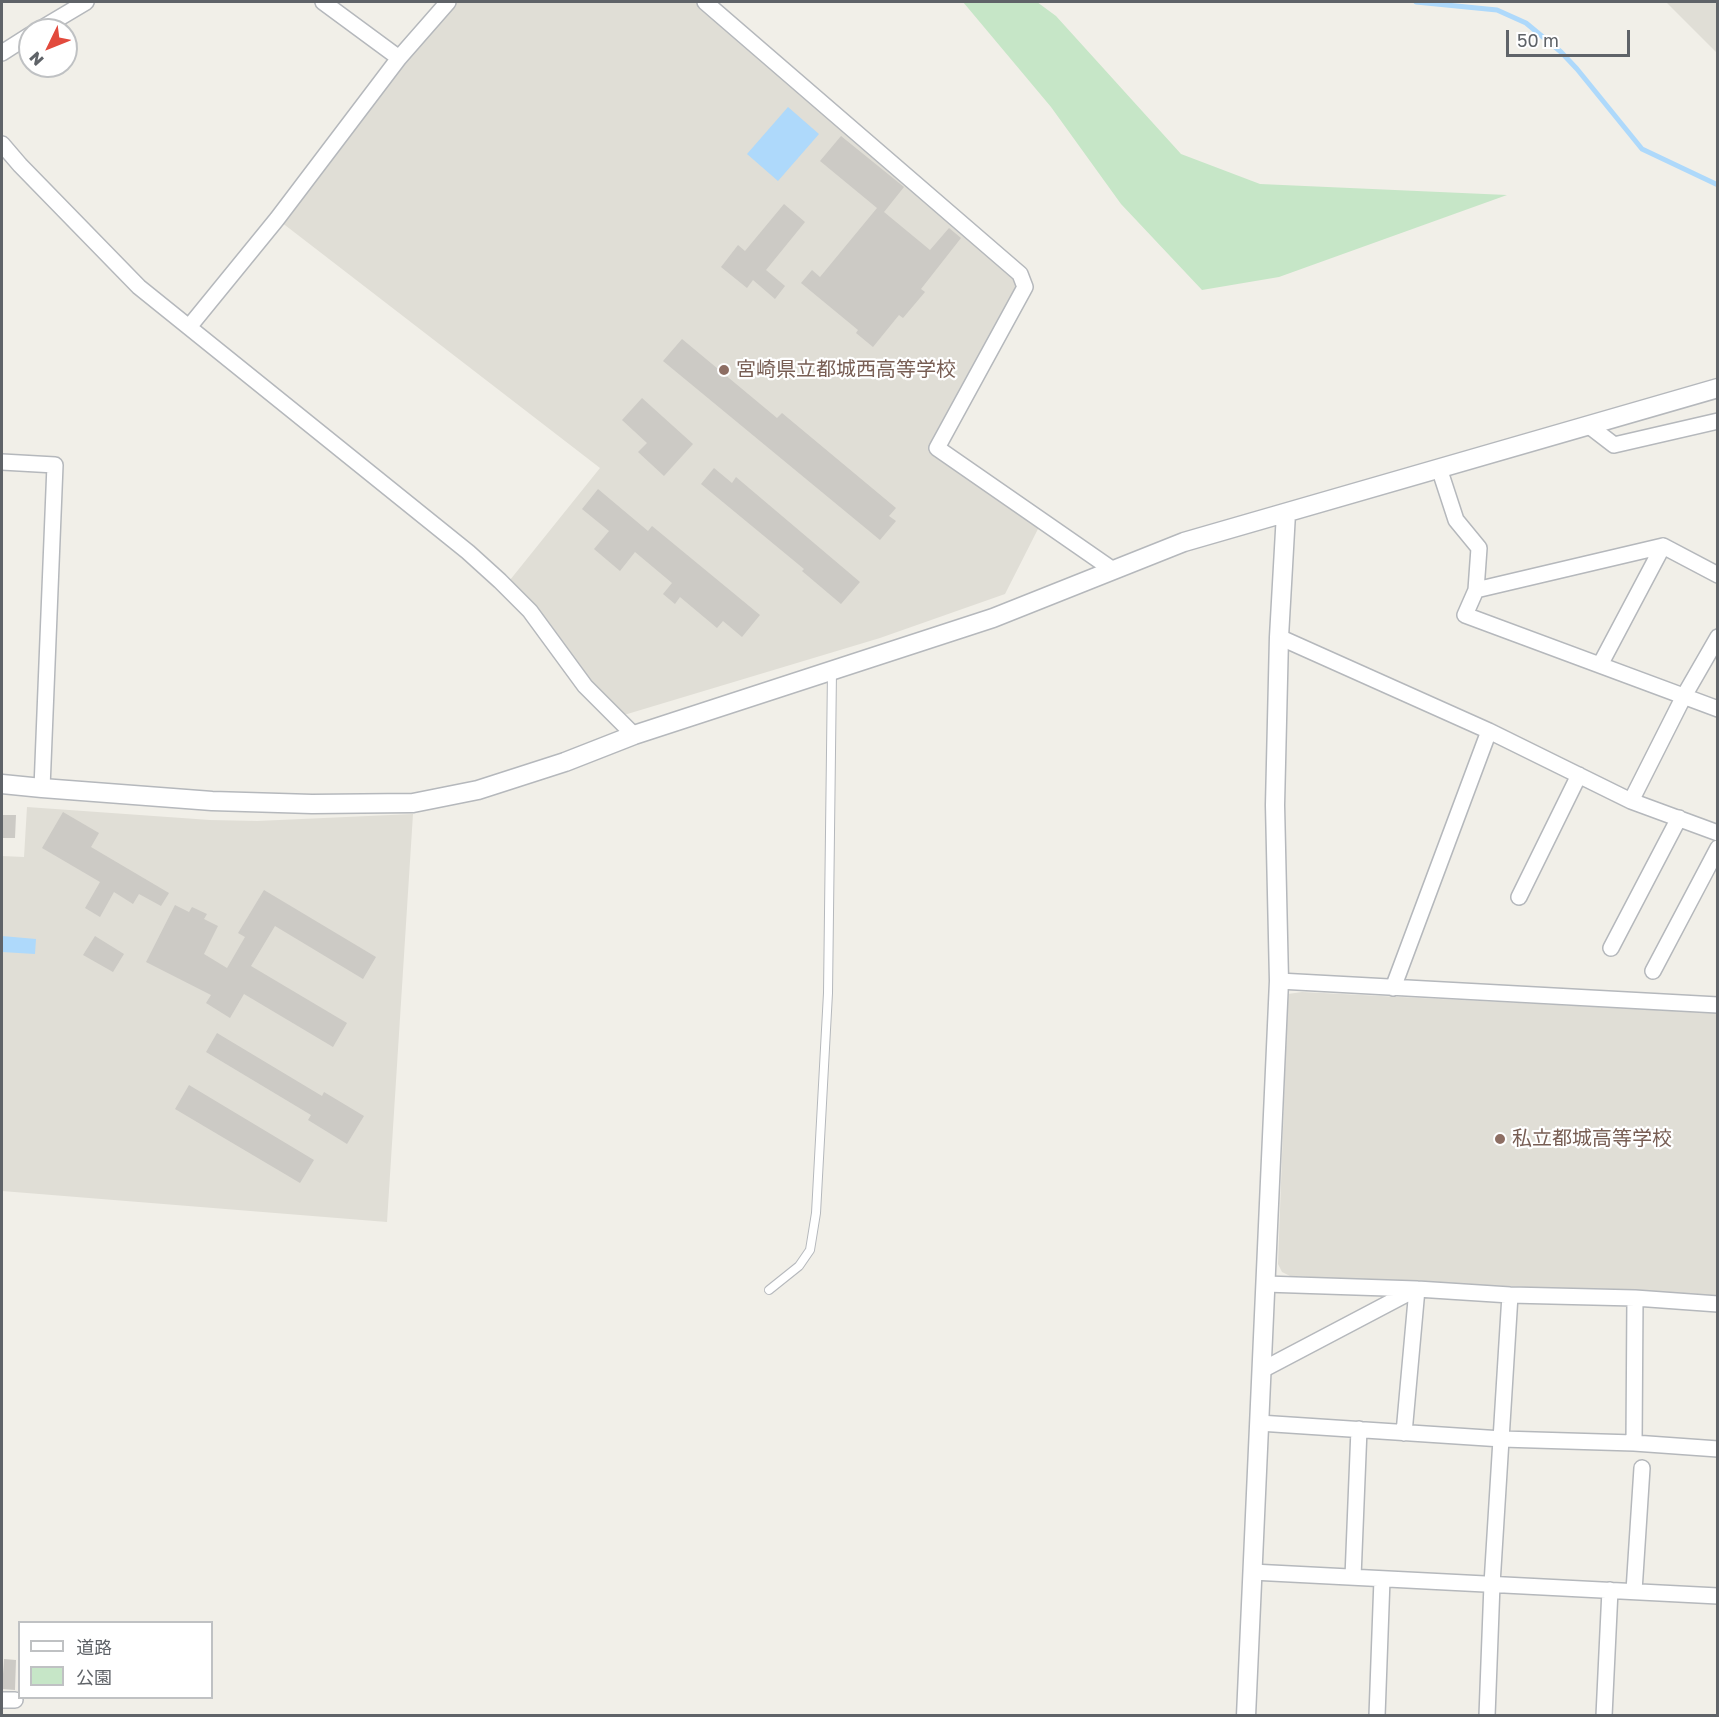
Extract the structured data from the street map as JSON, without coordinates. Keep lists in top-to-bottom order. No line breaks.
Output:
{"places":["宮崎県立都城西高等学校","私立都城高等学校"],"legend":["道路","公園"],"scale_bar":"50 m","north":"bottom left"}
